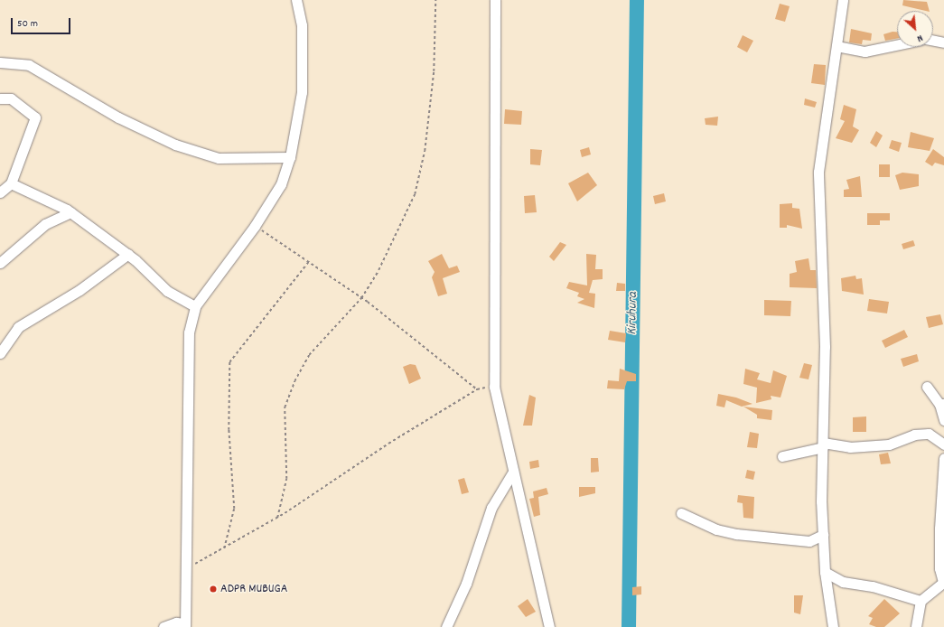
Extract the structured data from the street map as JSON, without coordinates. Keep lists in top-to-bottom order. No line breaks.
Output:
{"water":["Kiruhura"],"places":["ADPR MUBUGA"],"scale_bar":"50 m","north":"bottom right"}
